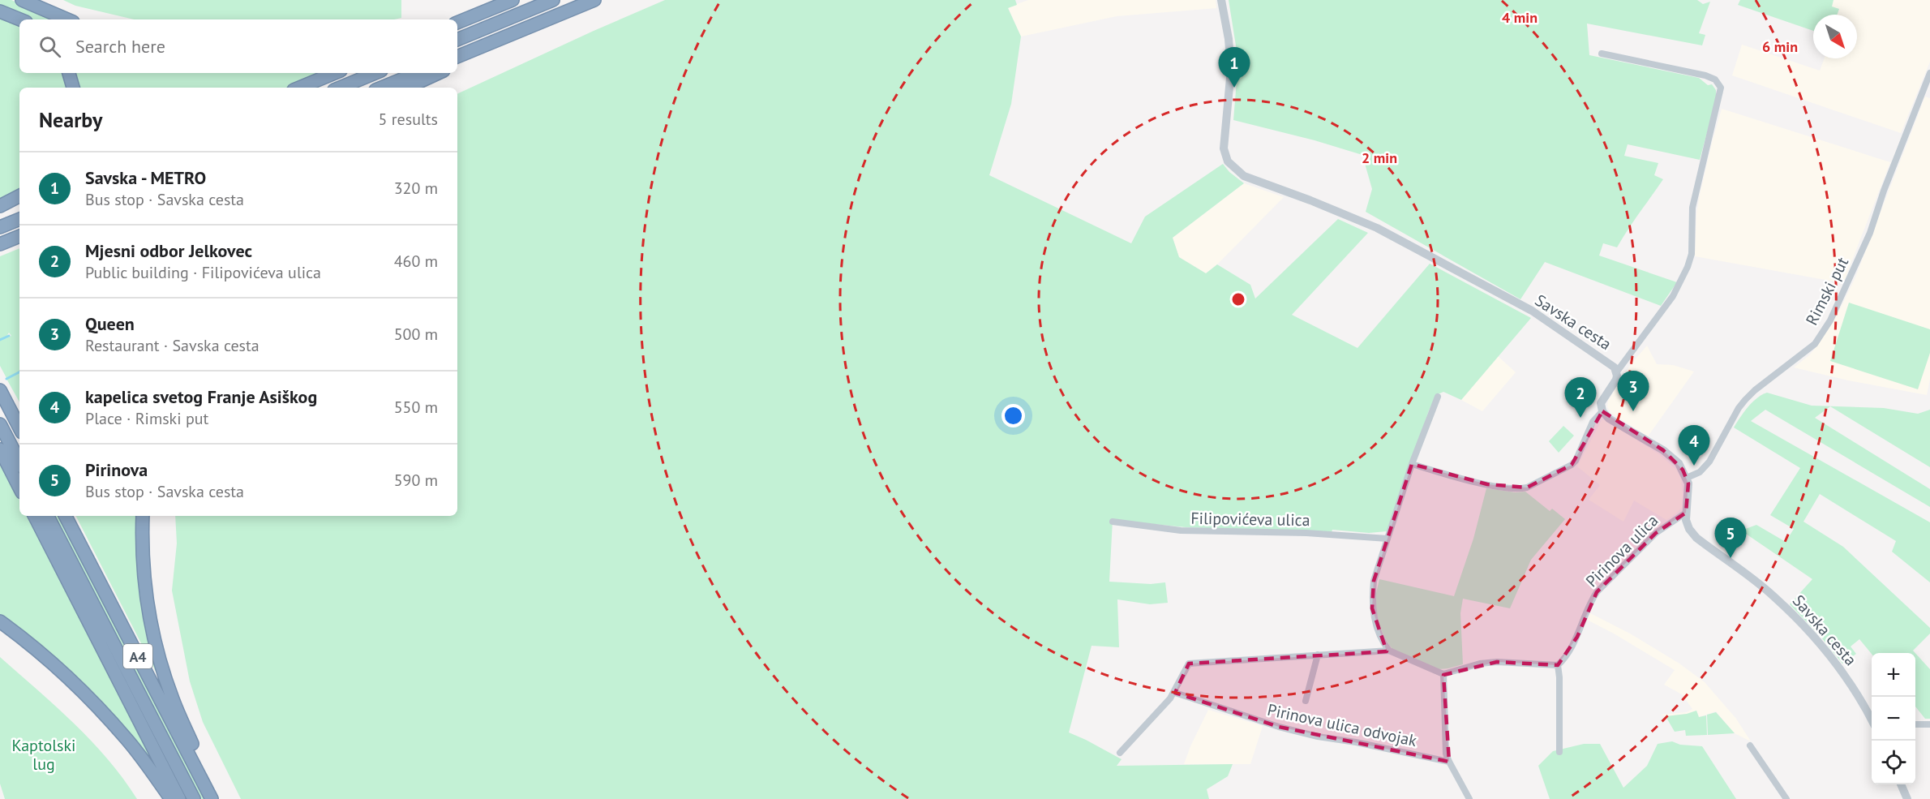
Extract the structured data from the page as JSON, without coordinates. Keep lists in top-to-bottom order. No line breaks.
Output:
{"streets":{"highway":["A4"],"street":["Rimski put","Savska cesta","Filipovićeva ulica","Pirinova ulica","Pirinova ulica odvojak"]},"crossings":[["Rimski put","Savska cesta"],["Savska cesta","Pirinova ulica"]],"parks":["Kaptolski lug"],"north":"bottom right","page":{"search":"Search here","pins":["1","3","2","4","5"],"heading":["Nearby","5 results"],"list":[{"mark":"1","name":"Savska - METRO","note":"Bus stop · Savska cesta","value":"320 m"},{"mark":"2","name":"Mjesni odbor Jelkovec","note":"Public building · Filipovićeva ulica","value":"460 m"},{"mark":"3","name":"Queen","note":"Restaurant · Savska cesta","value":"500 m"},{"mark":"4","name":"kapelica svetog Franje Asiškog","note":"Place · Rimski put","value":"550 m"},{"mark":"5","name":"Pirinova","note":"Bus stop · Savska cesta","value":"590 m"}],"map_buttons":["+","−"]},"rings":["4 min","6 min","2 min"]}
